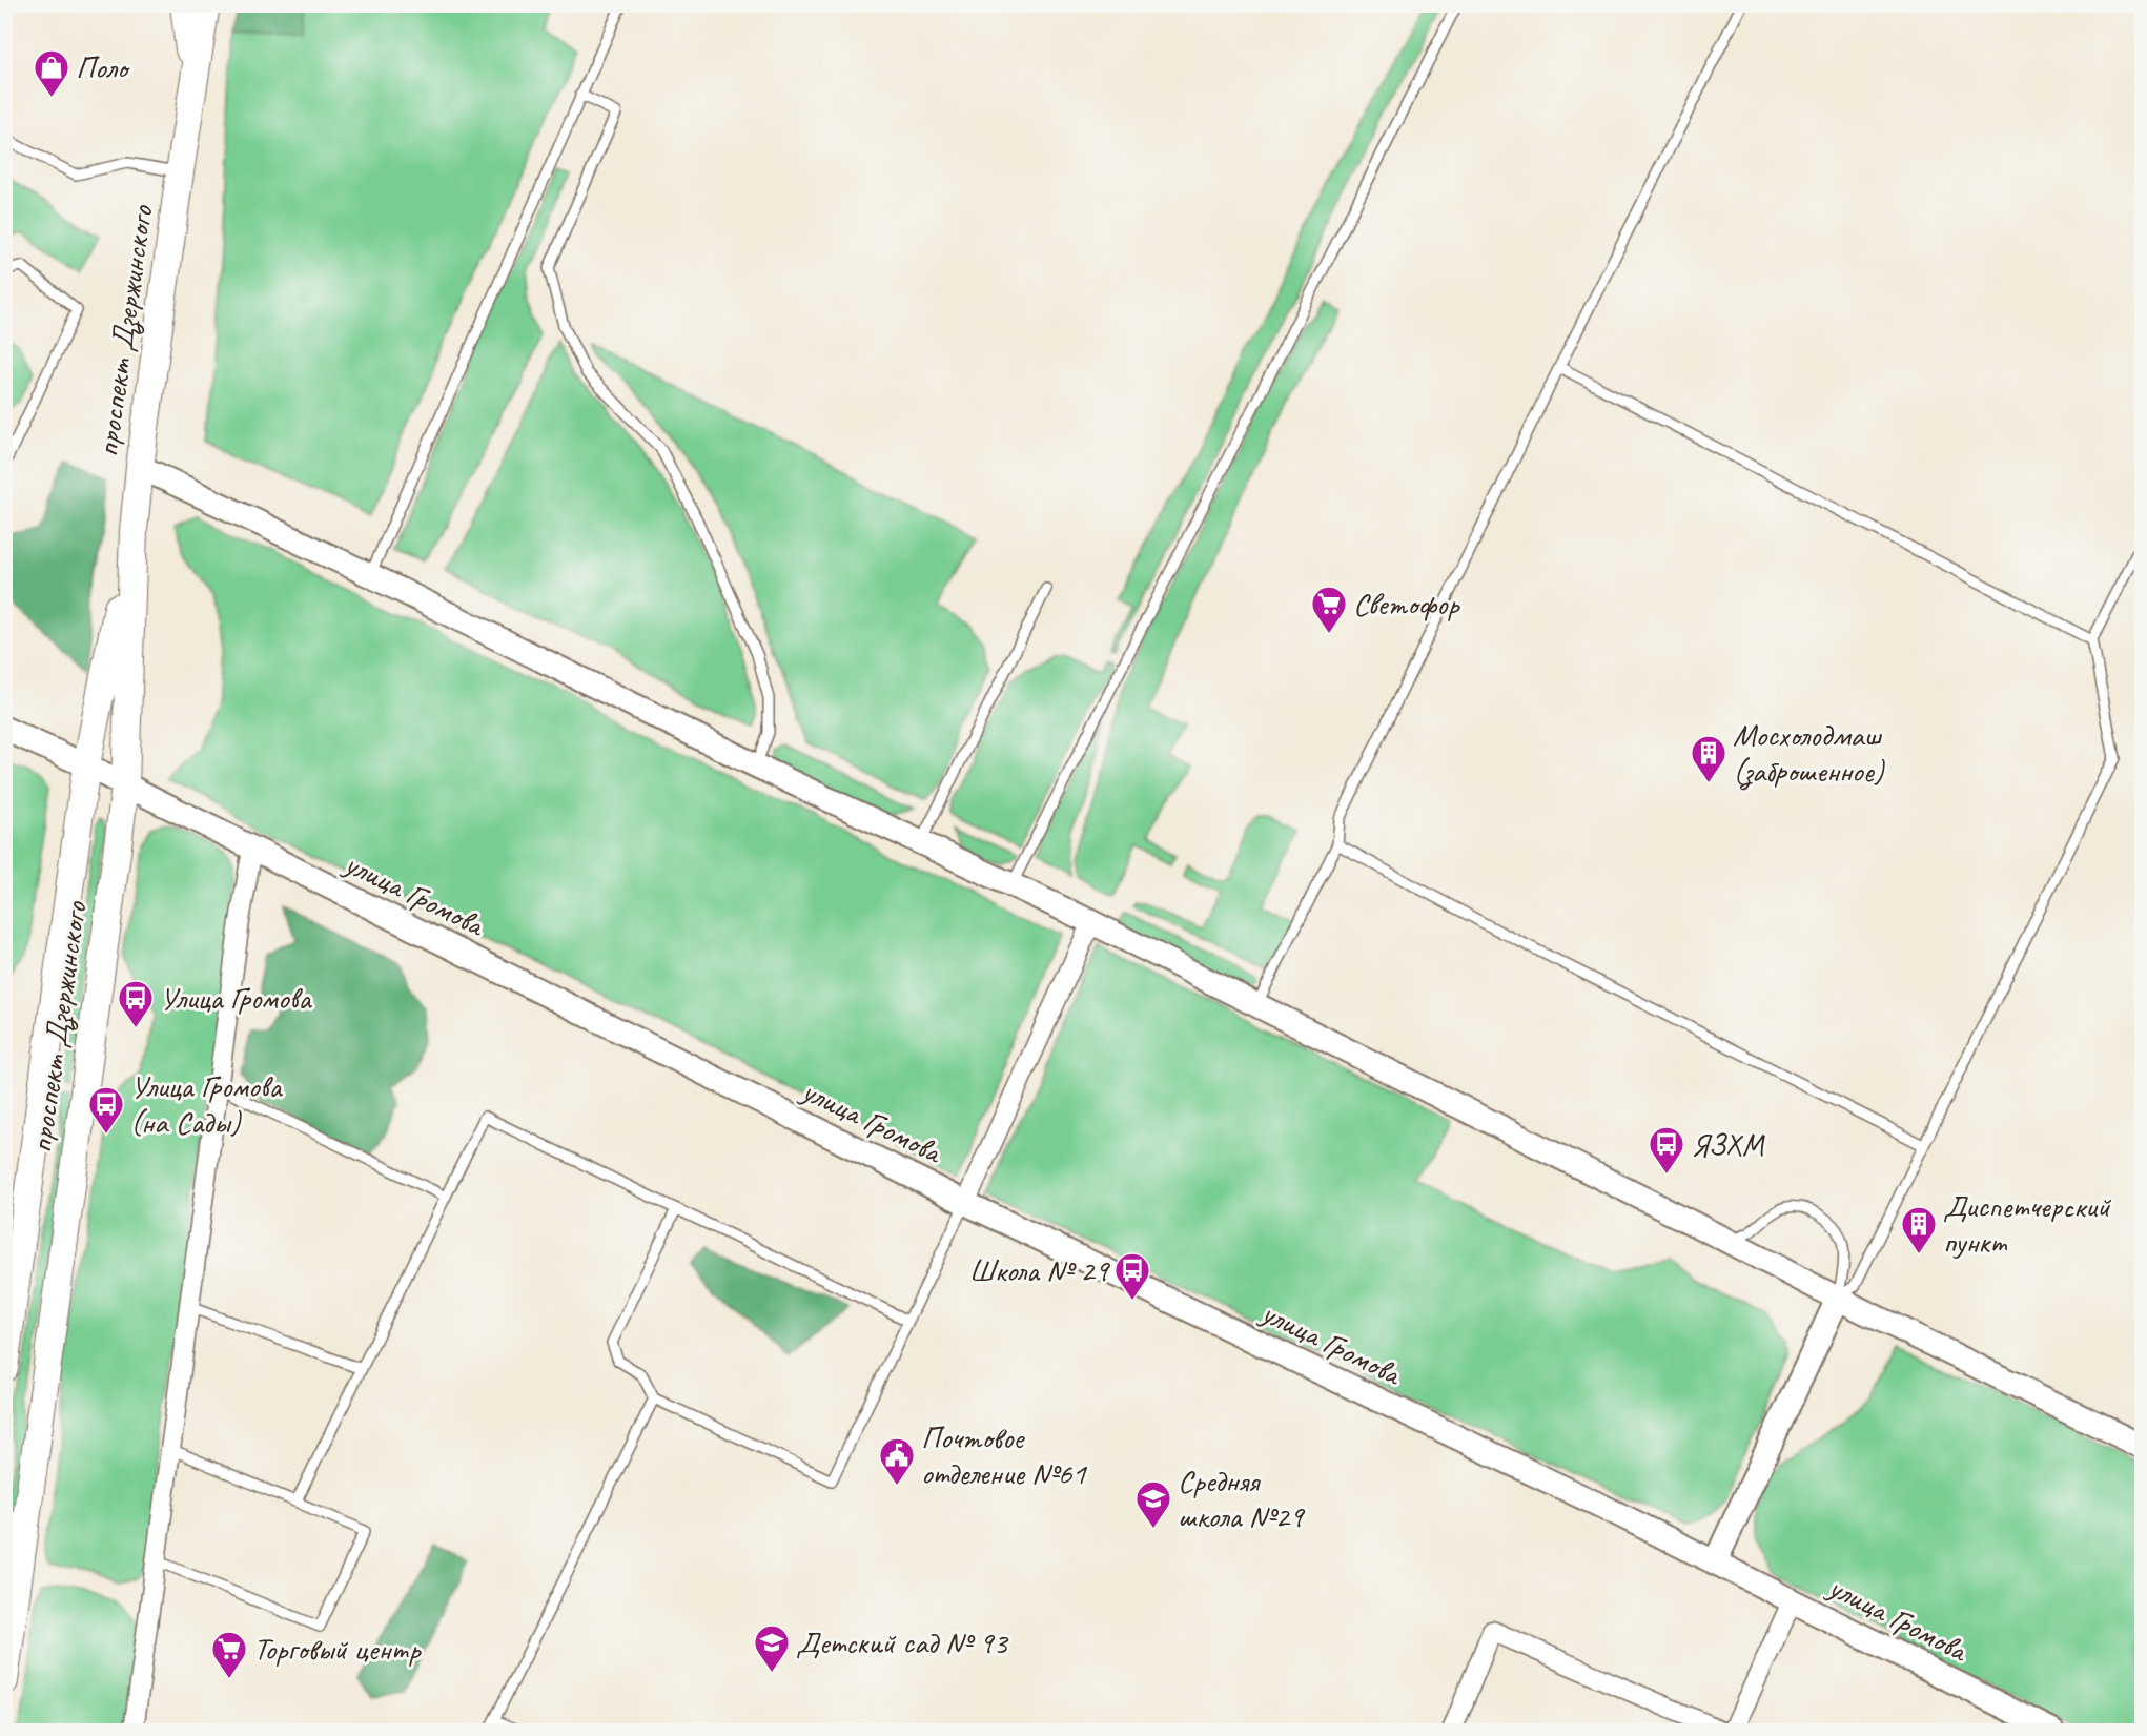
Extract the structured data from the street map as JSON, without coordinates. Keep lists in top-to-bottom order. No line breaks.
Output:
{"streets":{"main road":["проспект Дзержинского"],"street":["улица Громова"]},"crossings":[["проспект Дзержинского","улица Громова"]],"places":{"shop":["Поло"],"supermarket":["Светофор","Торговый центр"],"building":["Мосхолодмаш (заброшенное)","Диспетчерский пункт"],"bus stop":["Улица Громова","Улица Громова (на Сады)","ЯЗХМ","Школа № 29"],"public building":["Почтовое отделение №61"],"school or university":["Средняя школа №29","Детский сад № 93"]}}
